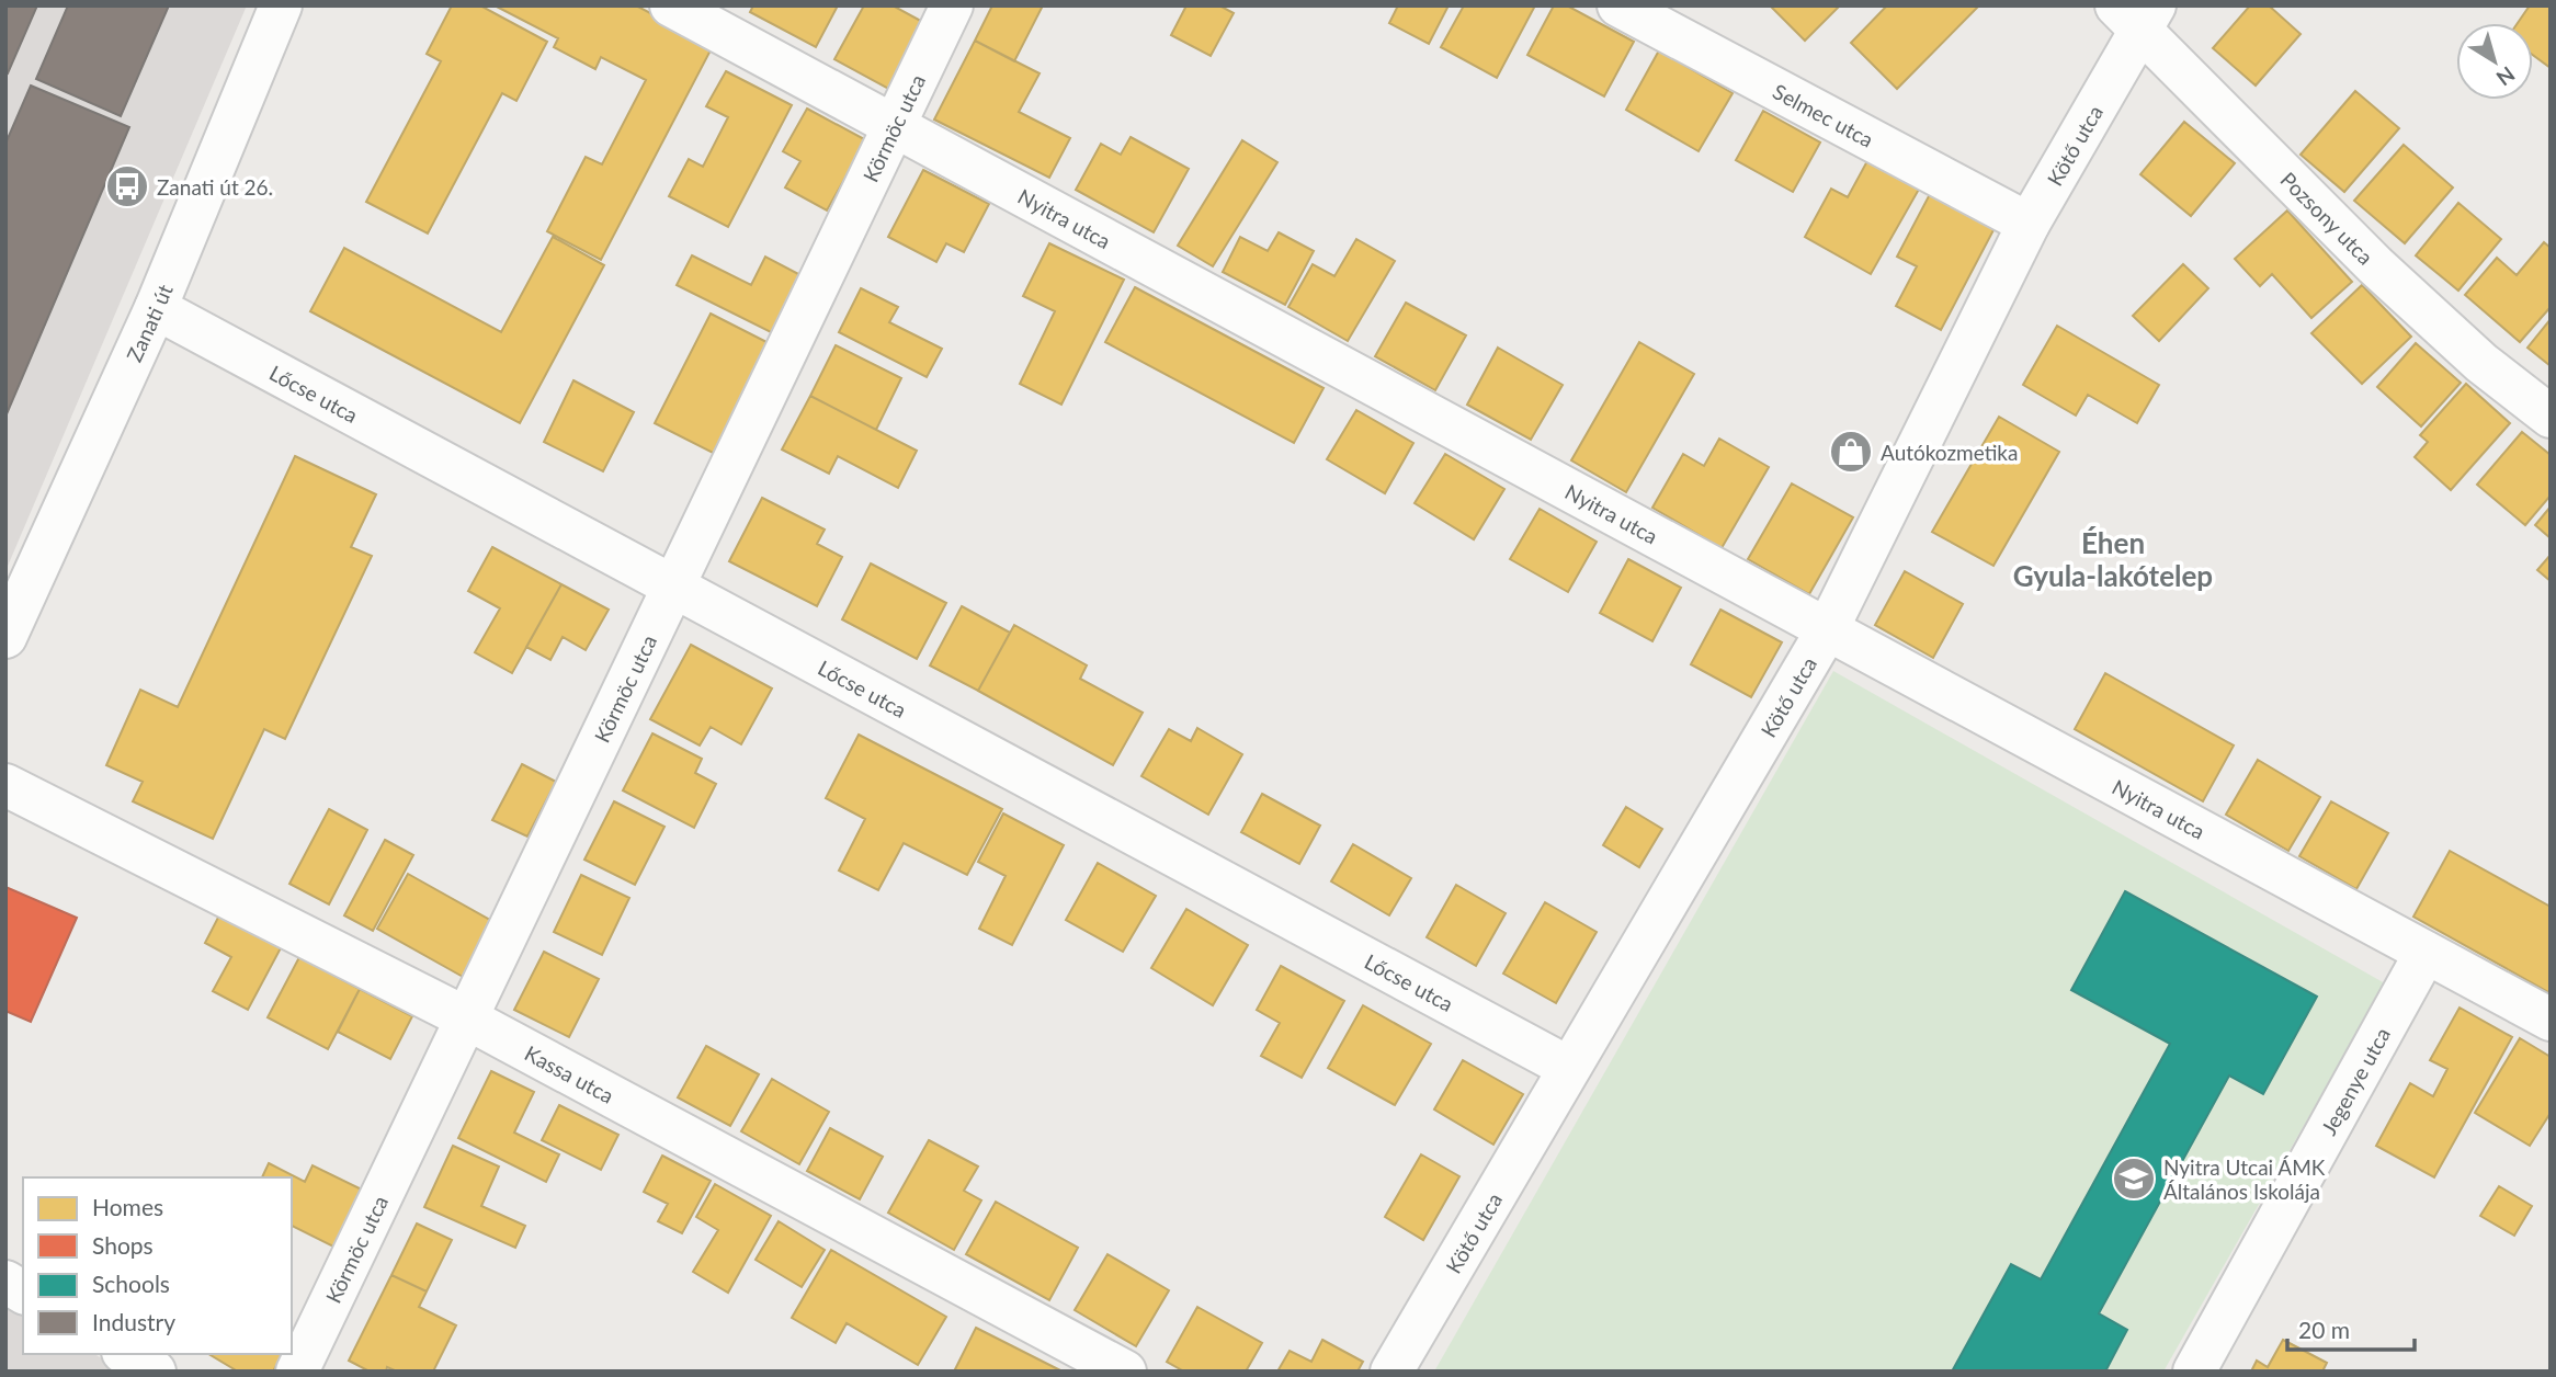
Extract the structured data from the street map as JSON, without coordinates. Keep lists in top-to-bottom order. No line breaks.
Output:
{"streets":{"street":["Selmec utca","Körmöc utca","Kötő utca","Nyitra utca","Pozsony utca","Zanati út","Lőcse utca","Kassa utca","Jegenye utca"]},"crossings":[["Selmec utca","Kötő utca"],["Körmöc utca","Nyitra utca"],["Körmöc utca","Lőcse utca"],["Körmöc utca","Kassa utca"],["Kötő utca","Nyitra utca"],["Kötő utca","Pozsony utca"],["Kötő utca","Lőcse utca"],["Nyitra utca","Jegenye utca"],["Zanati út","Lőcse utca"]],"districts":["Éhen Gyula-lakótelep"],"places":{"bus stop":["Zanati út 26."],"shop":["Autókozmetika"],"school or university":["Nyitra Utcai ÁMK Általános Iskolája"]},"legend":["Homes","Shops","Schools","Industry"],"scale_bar":"20 m","north":"bottom right"}
